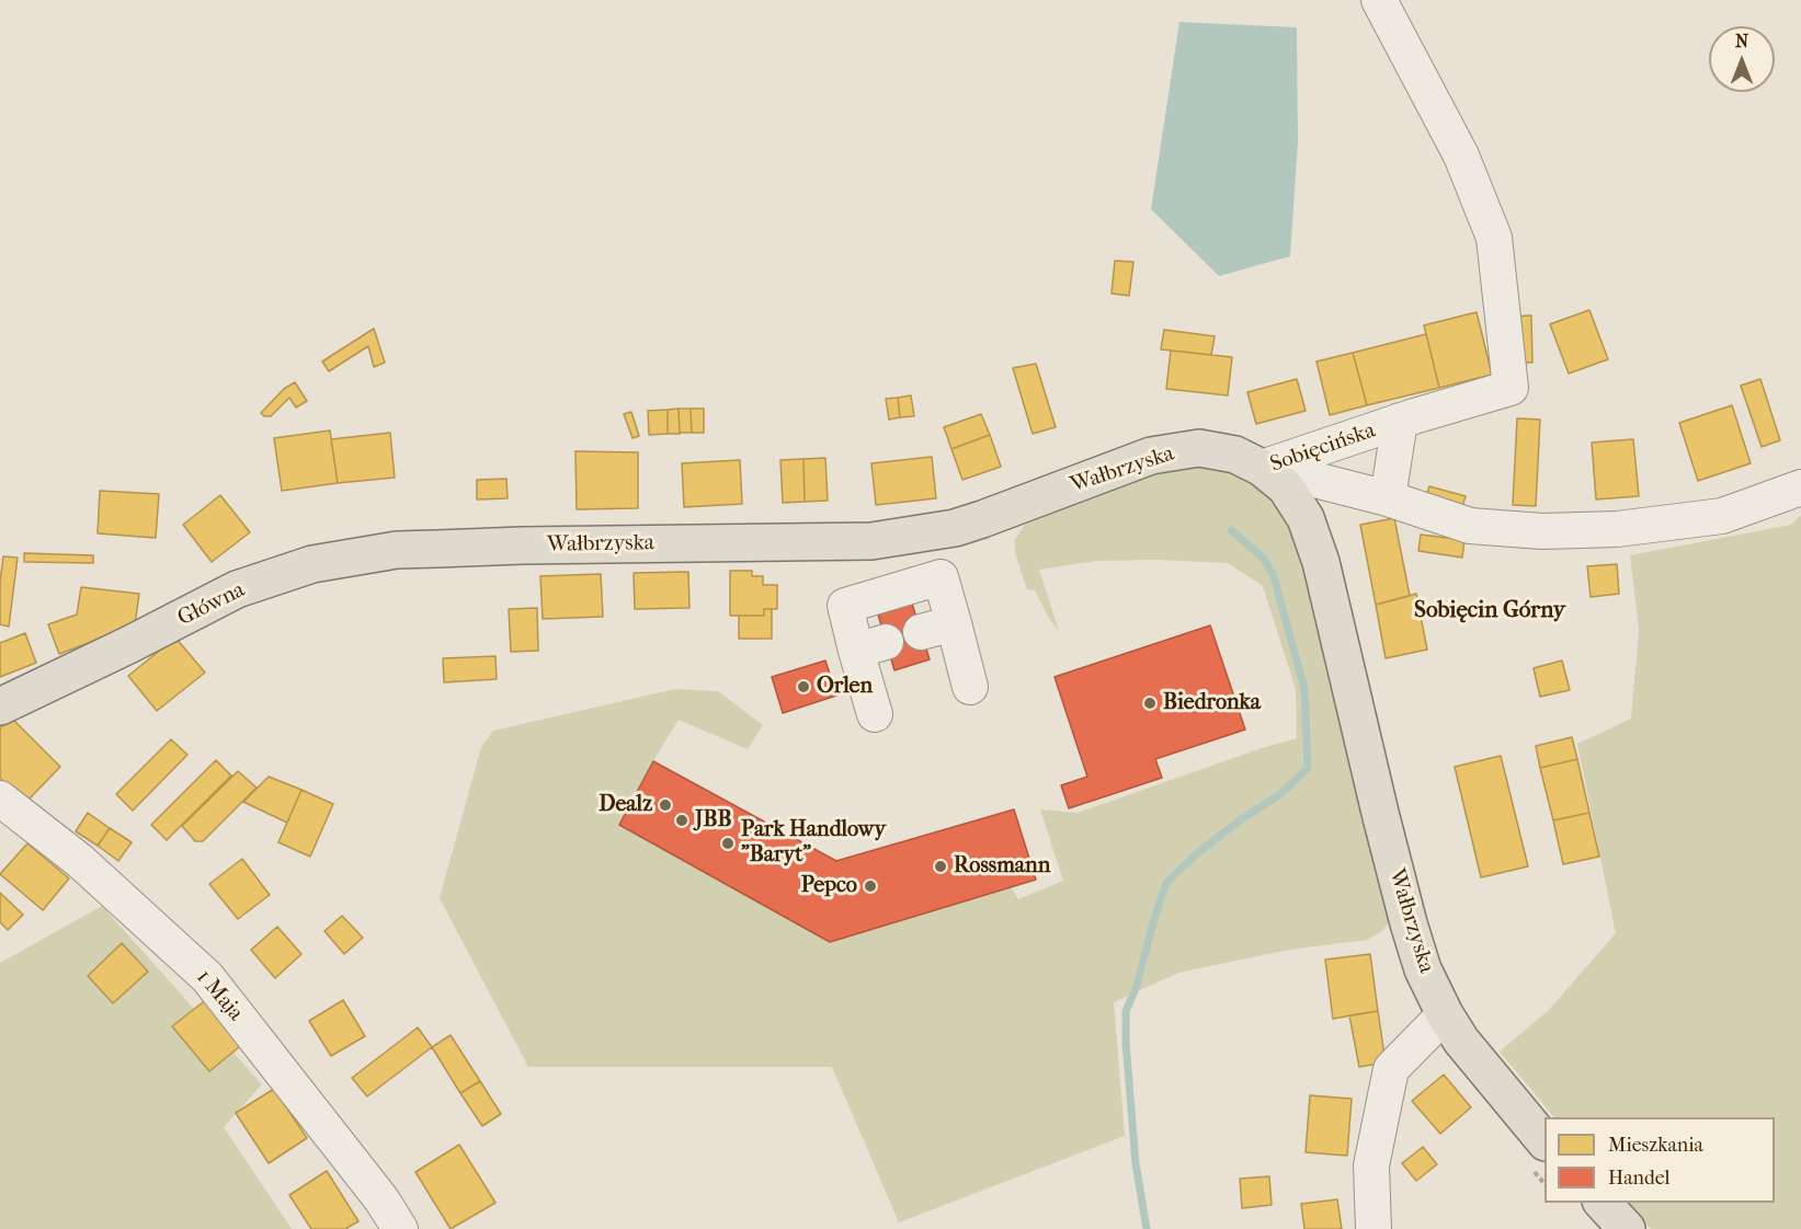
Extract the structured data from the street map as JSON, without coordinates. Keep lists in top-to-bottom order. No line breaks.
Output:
{"streets":{"main road":["Wałbrzyska","Główna"],"street":["Sobięcińska","1 Maja"]},"crossings":[["Sobięcińska","Wałbrzyska"],["Wałbrzyska","Główna"]],"districts":["Sobięcin Górny"],"places":["Orlen","Biedronka","Dealz","JBB","Park Handlowy \"Baryt\"","Rossmann","Pepco"],"legend":["Mieszkania","Handel"],"north":"top"}
